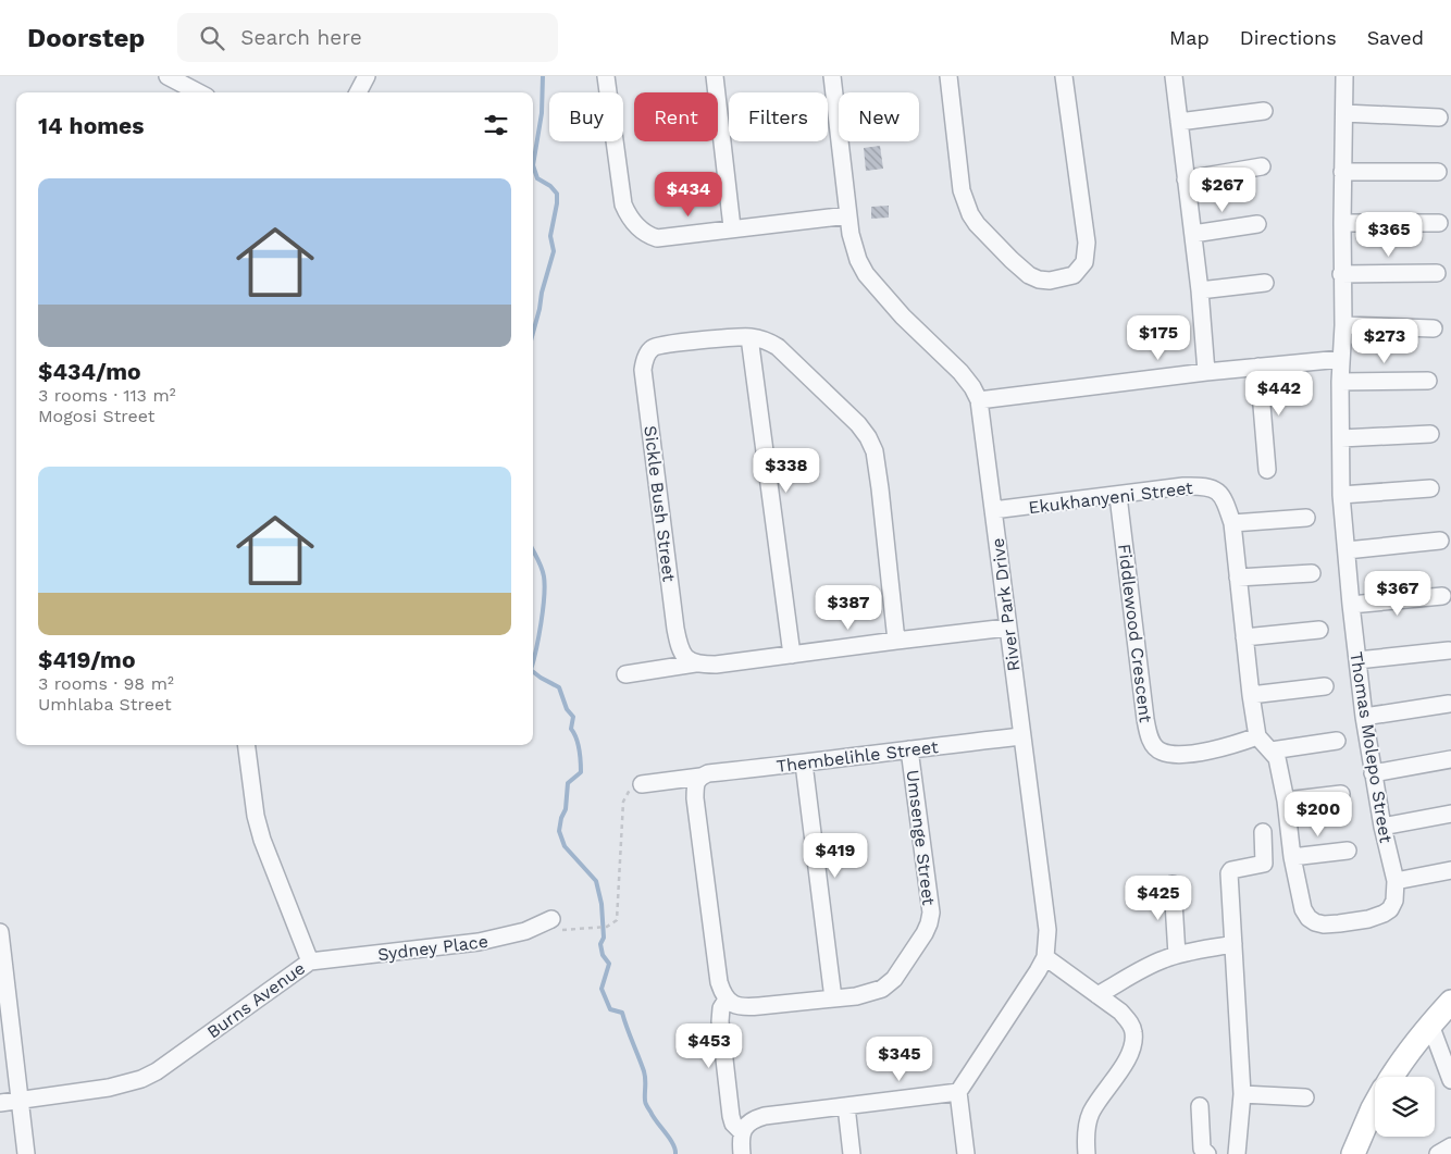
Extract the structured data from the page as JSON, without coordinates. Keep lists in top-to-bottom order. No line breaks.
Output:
{"streets":{"street":["Ekukhanyeni Street","Sickle Bush Street","River Park Drive","Fiddlewood Crescent","Thomas Molepo Street","Thembelihle Street","Umsenge Street","Sydney Place","Burns Avenue"]},"crossings":[["Ekukhanyeni Street","River Park Drive"],["Ekukhanyeni Street","Fiddlewood Crescent"],["River Park Drive","Thembelihle Street"],["Fiddlewood Crescent","Thomas Molepo Street"],["Thembelihle Street","Umsenge Street"],["Sydney Place","Burns Avenue"]],"page":{"header":"Doorstep","search":"Search here","nav":["Map","Directions","Saved"],"chip":["Buy","Rent","Filters","New"],"heading":"14 homes","list":[{"name":"$434/mo","note":"3 rooms · 113 m² · Mogosi Street"},{"name":"$419/mo","note":"3 rooms · 98 m² · Umhlaba Street"}],"price":["$267","$434","$365","$175","$273","$442","$338","$367","$387","$200","$419","$425","$453","$345"]}}
